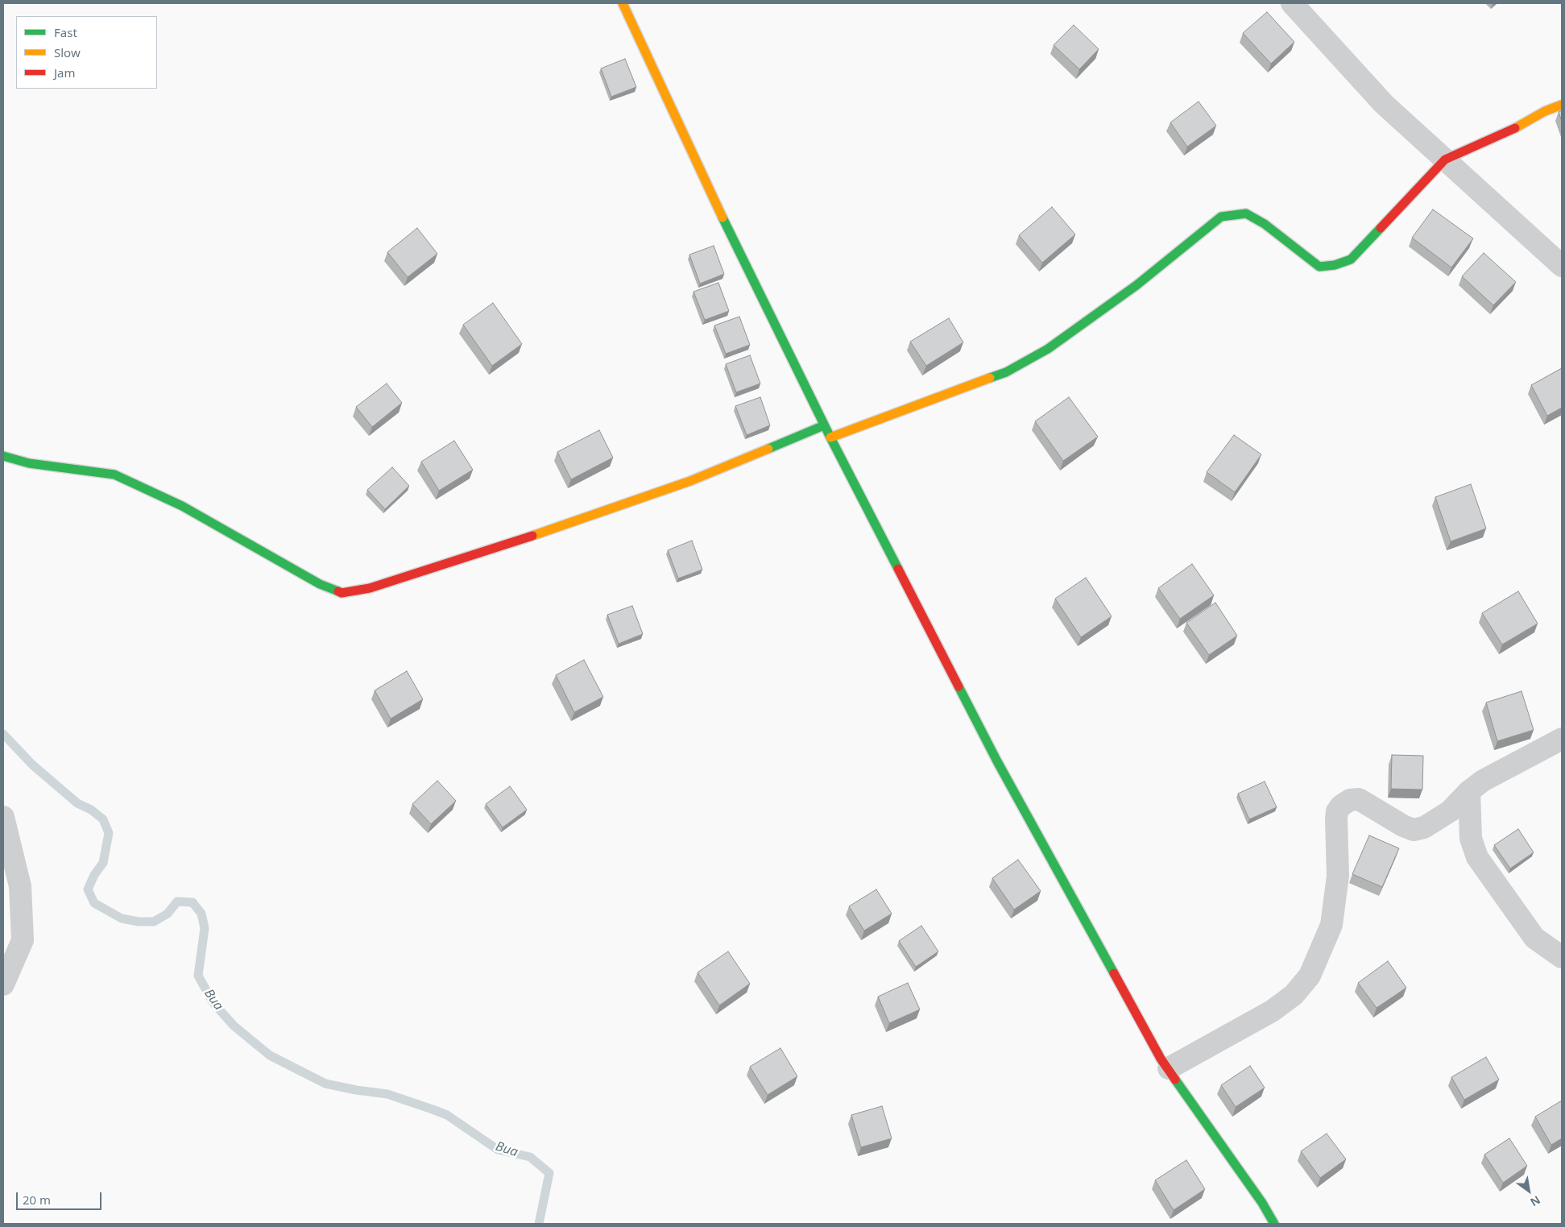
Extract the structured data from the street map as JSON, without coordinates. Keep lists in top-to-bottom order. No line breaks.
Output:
{"water":["Bua"],"legend":["Fast","Slow","Jam"],"scale_bar":"20 m","north":"bottom right"}
